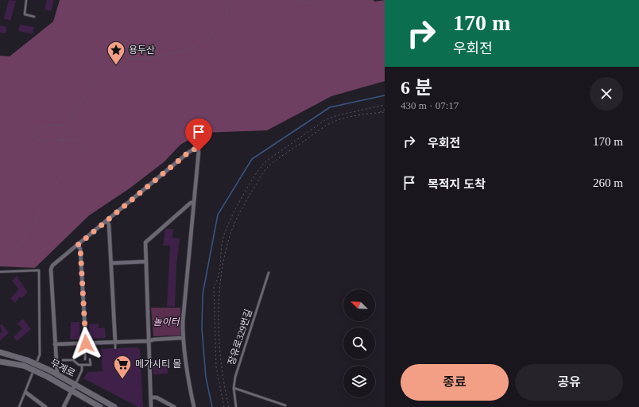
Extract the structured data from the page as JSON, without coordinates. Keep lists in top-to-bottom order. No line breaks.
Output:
{"streets":{"main road":["무계로"],"lane":["장유로329번길"]},"parks":["놀이터"],"places":{"place":["용두산"],"supermarket":["메가시티 몰"]},"north":"top left","page":{"turn":["170 m","우회전"],"heading":["6 분","430 m · 07:17"],"list":[{"name":"우회전","value":"170 m"},{"name":"목적지 도착","value":"260 m"}],"buttons":["종료","공유"]}}
